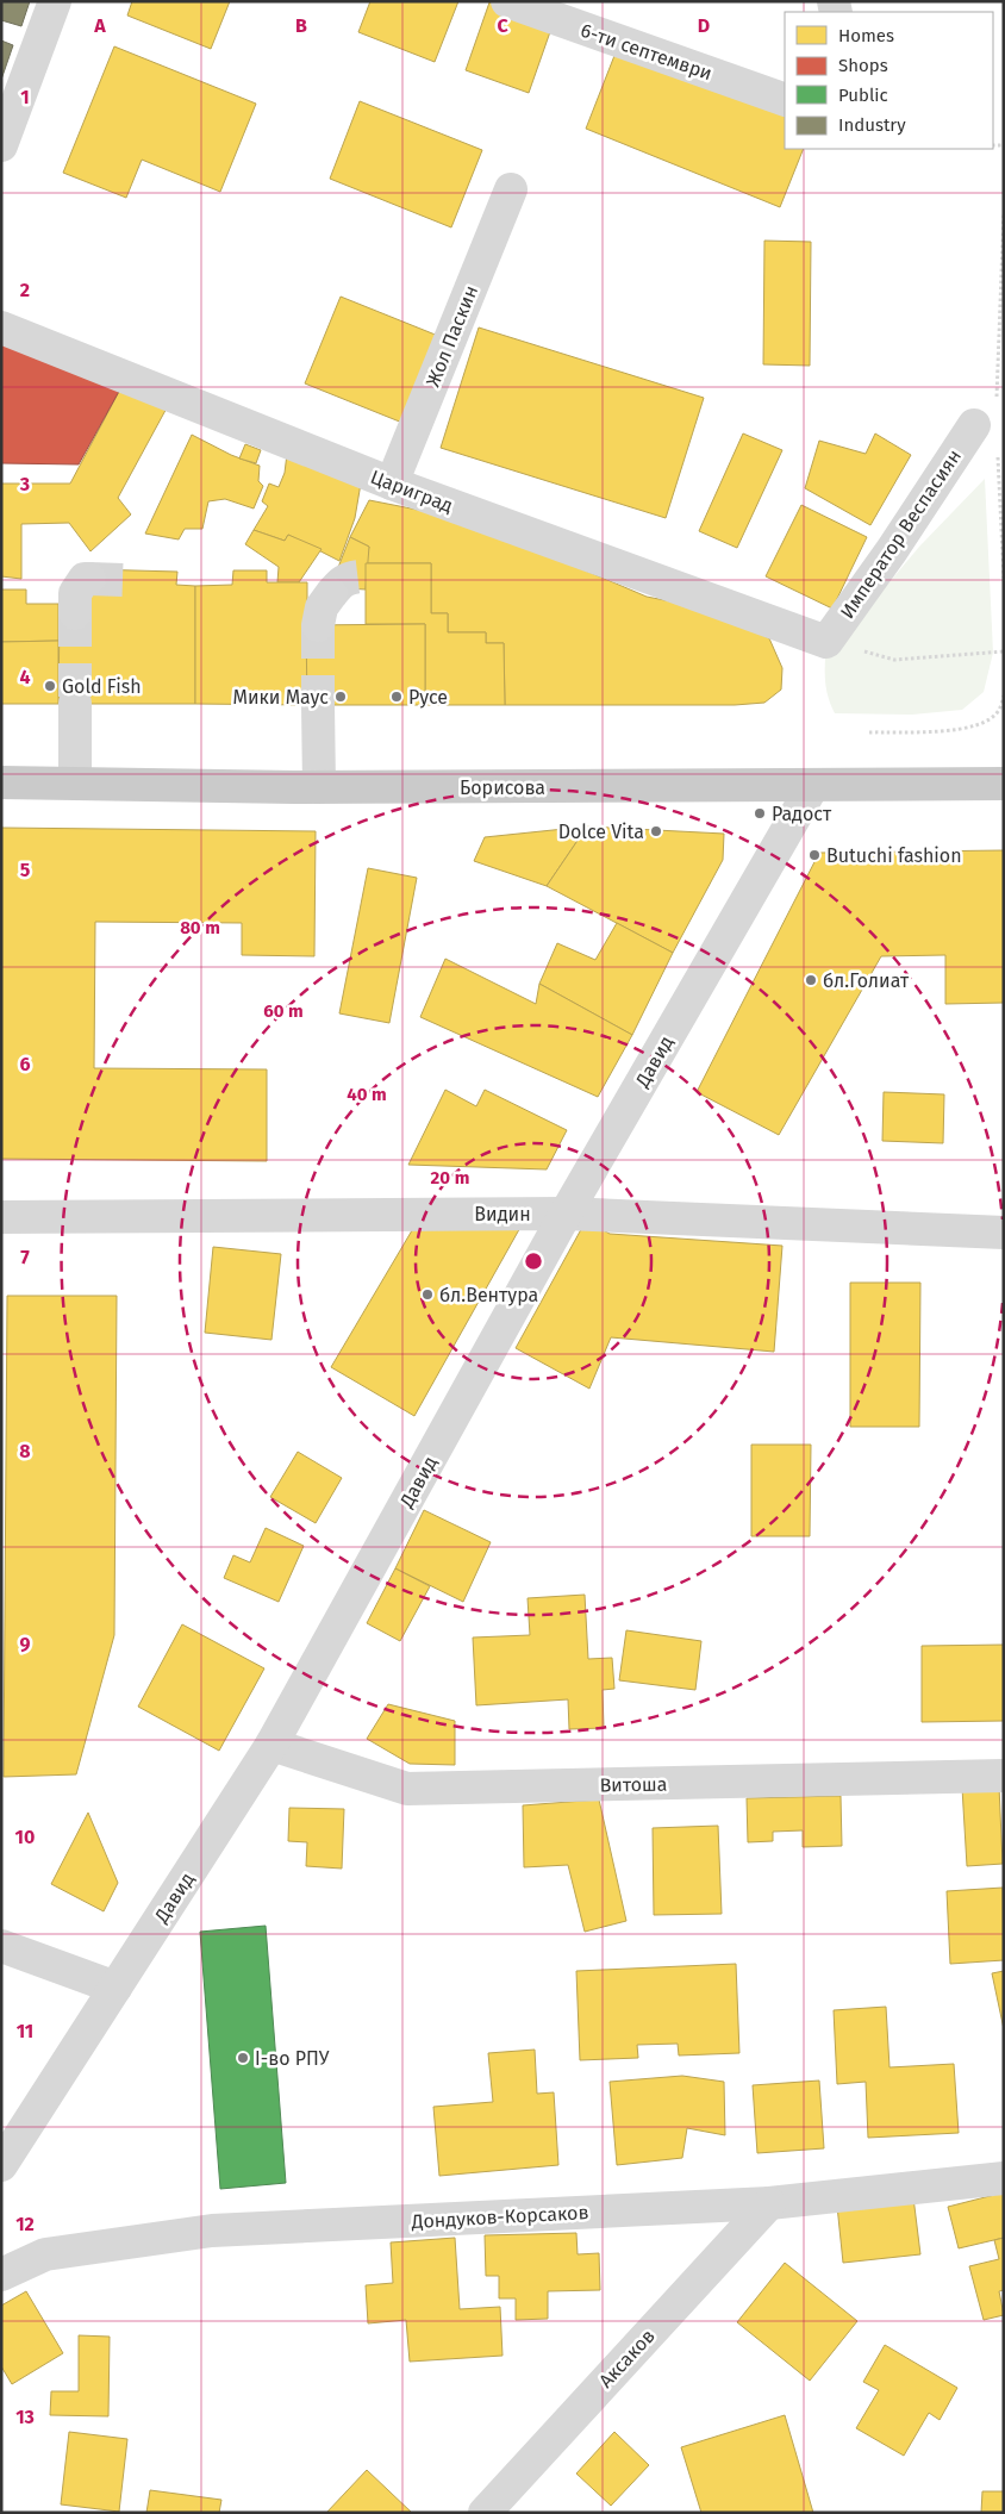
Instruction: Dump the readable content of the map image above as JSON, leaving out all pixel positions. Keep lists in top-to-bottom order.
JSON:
{
  "streets": {
    "main road": ["Борисова"],
    "street": [
      "6-ти септември",
      "Жол Паскин",
      "Цариград",
      "Император Веспасиян",
      "Давид",
      "Видин",
      "Витоша",
      "Дондуков-Корсаков",
      "Аксаков"
    ]
  },
  "crossings": [
    ["Жол Паскин", "Цариград"],
    ["Цариград", "Император Веспасиян"],
    ["Борисова", "Давид"],
    ["Давид", "Видин"],
    ["Давид", "Витоша"],
    ["Дондуков-Корсаков", "Аксаков"]
  ],
  "places": [
    "Gold Fish",
    "Мики Маус",
    "Русе",
    "Радост",
    "Dolce Vita",
    "Butuchi fashion",
    "бл.Голиат",
    "бл.Вентура",
    "I-во РПУ"
  ],
  "legend": [
    "Homes",
    "Shops",
    "Public",
    "Industry"
  ],
  "grid": {
    "columns": [
      "A",
      "B",
      "C",
      "D"
    ],
    "rows": [
      "1",
      "2",
      "3",
      "4",
      "5",
      "6",
      "7",
      "8",
      "9",
      "10",
      "11",
      "12",
      "13"
    ]
  },
  "rings": [
    "80 m",
    "60 m",
    "40 m",
    "20 m"
  ]
}
